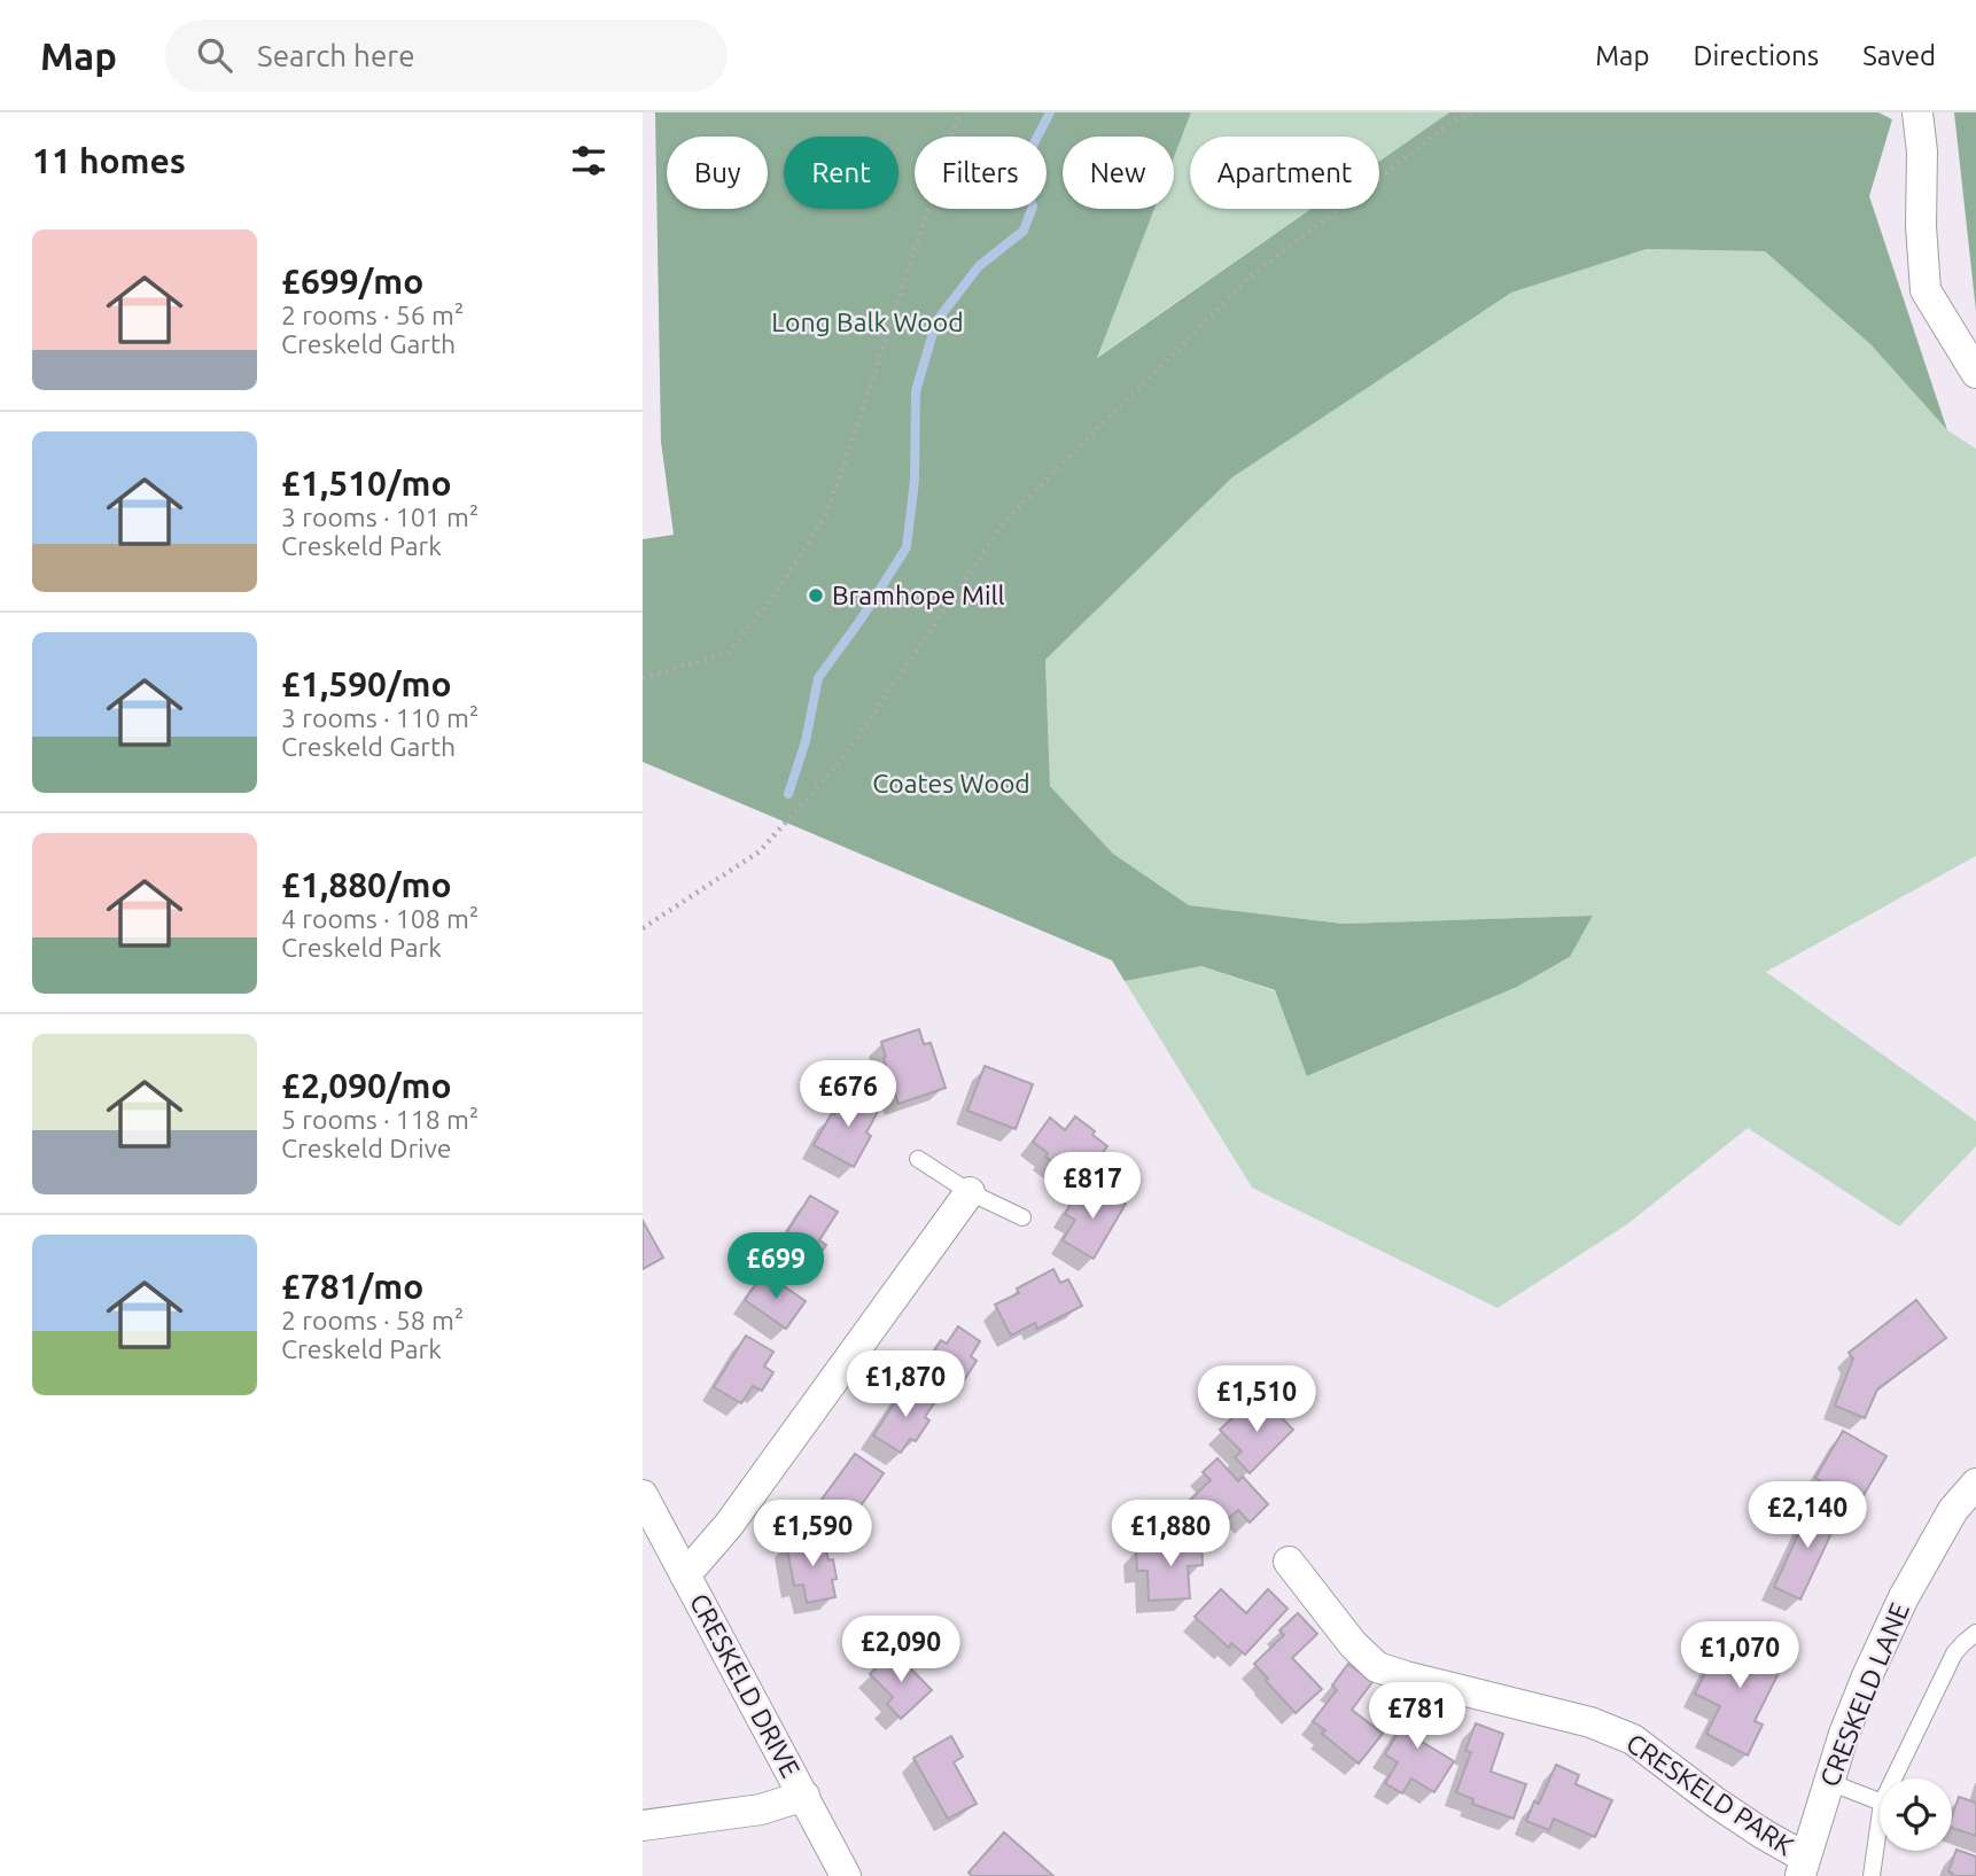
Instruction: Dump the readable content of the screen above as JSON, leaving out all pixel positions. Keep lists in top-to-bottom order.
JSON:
{
  "streets": {
    "street": ["CRESKELD DRIVE", "CRESKELD LANE", "CRESKELD PARK"]
  },
  "crossings": [
    ["CRESKELD LANE", "CRESKELD PARK"]
  ],
  "parks": ["Long Balk Wood", "Coates Wood"],
  "places": ["Bramhope Mill"],
  "page": {
    "header": "Map",
    "search": "Search here",
    "nav": ["Map", "Directions", "Saved"],
    "heading": "11 homes",
    "chip": [
      "Buy",
      "Rent",
      "Filters",
      "New",
      "Apartment"
    ],
    "list": [
      {
        "name": "£699/mo",
        "note": "2 rooms · 56 m² · Creskeld Garth"
      },
      {
        "name": "£1,510/mo",
        "note": "3 rooms · 101 m² · Creskeld Park"
      },
      {
        "name": "£1,590/mo",
        "note": "3 rooms · 110 m² · Creskeld Garth"
      },
      {
        "name": "£1,880/mo",
        "note": "4 rooms · 108 m² · Creskeld Park"
      },
      {
        "name": "£2,090/mo",
        "note": "5 rooms · 118 m² · Creskeld Drive"
      },
      {
        "name": "£781/mo",
        "note": "2 rooms · 58 m² · Creskeld Park"
      }
    ],
    "price": [
      "£676",
      "£817",
      "£699",
      "£1,870",
      "£1,510",
      "£2,140",
      "£1,590",
      "£1,880",
      "£2,090",
      "£1,070",
      "£781"
    ]
  }
}
